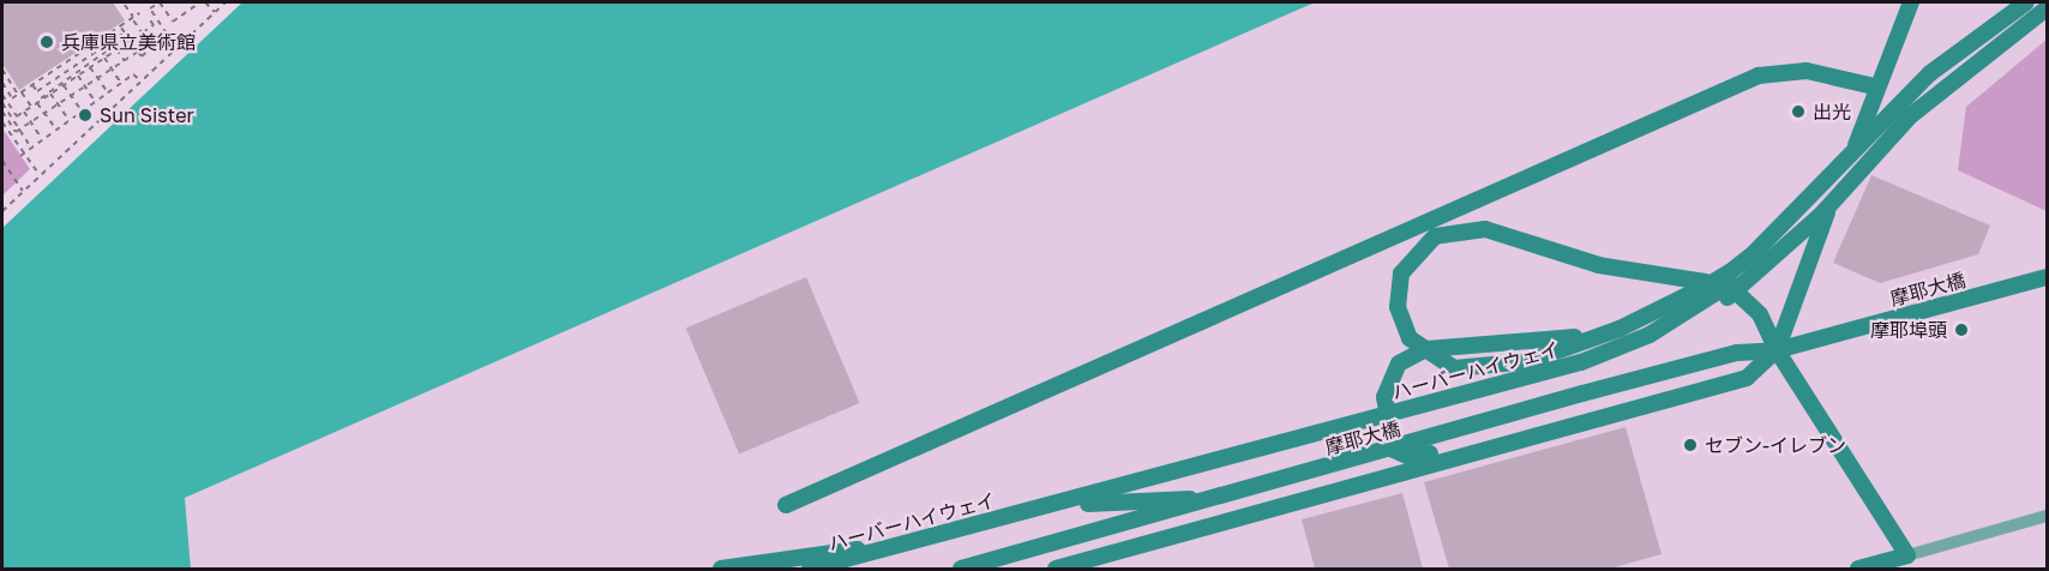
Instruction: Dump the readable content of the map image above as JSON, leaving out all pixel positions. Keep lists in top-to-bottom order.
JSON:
{
  "streets": {
    "street": ["摩耶大橋", "ハーバーハイウェイ"]
  },
  "places": [
    "兵庫県立美術館",
    "出光",
    "Sun Sister",
    "摩耶埠頭",
    "セブン-イレブン"
  ]
}
